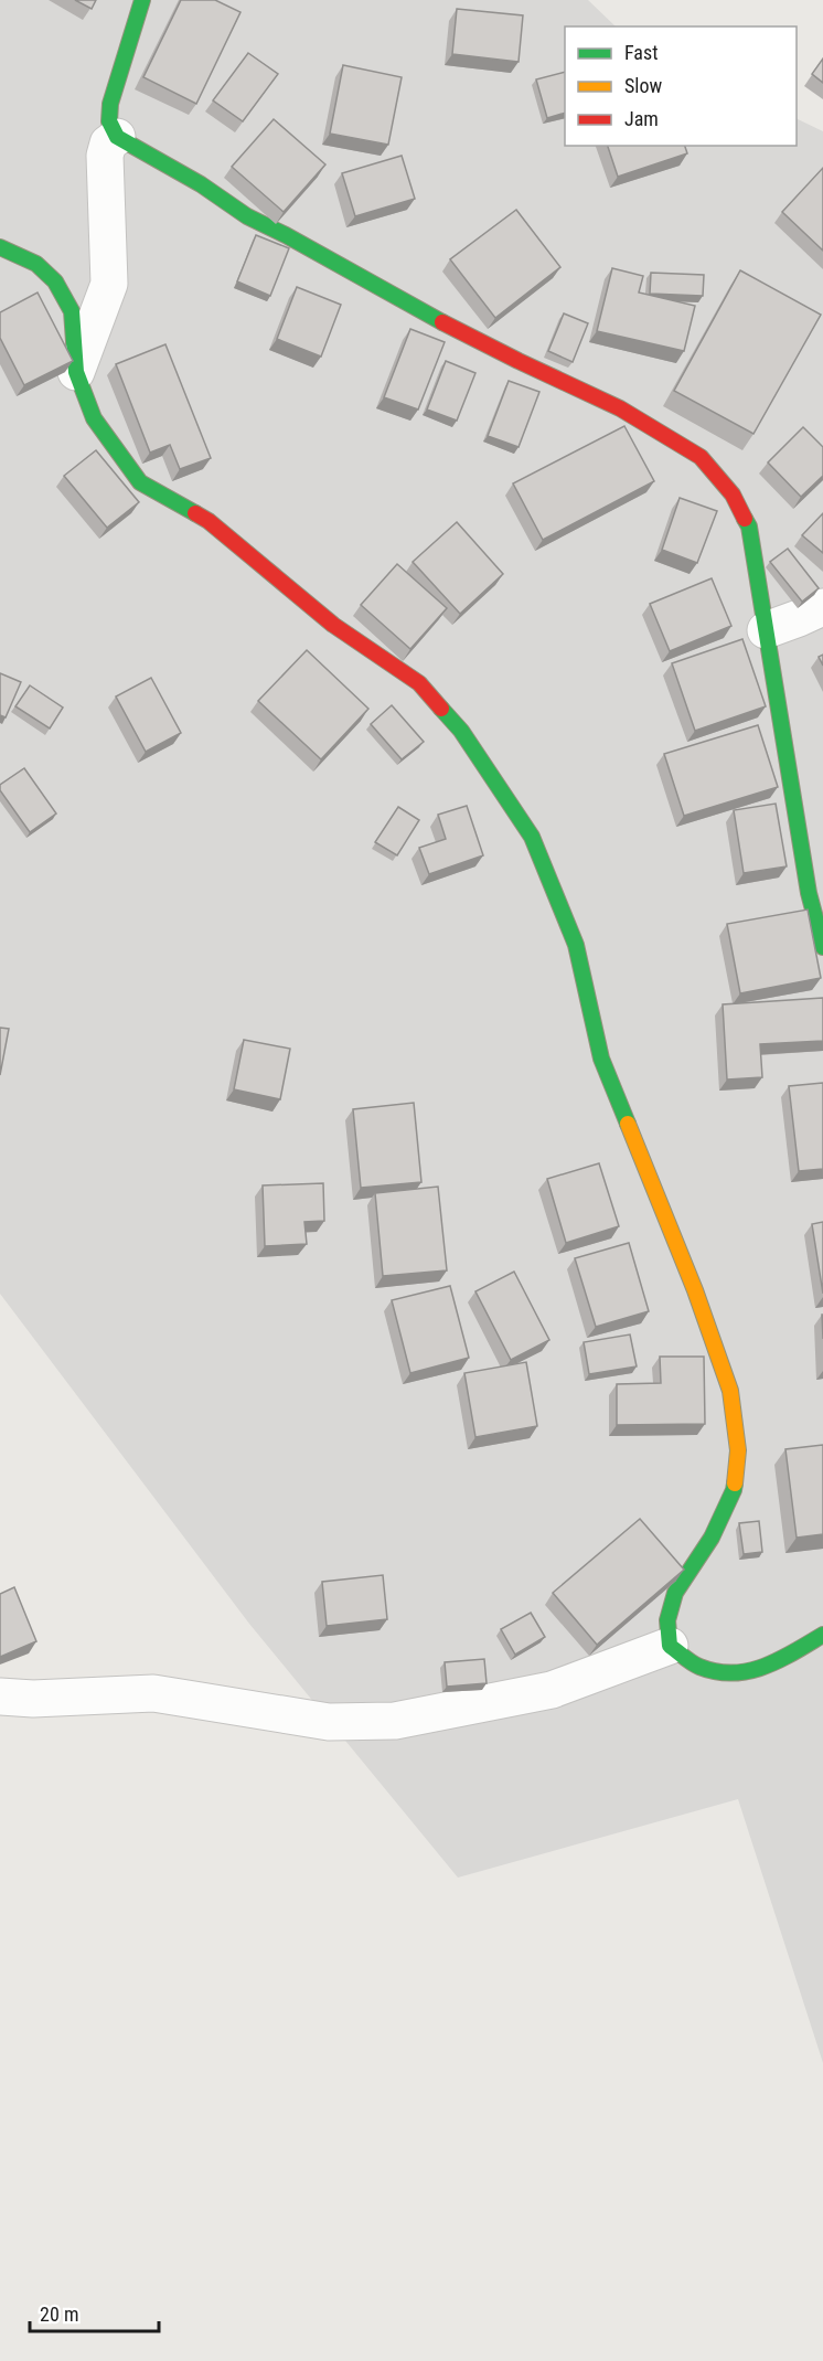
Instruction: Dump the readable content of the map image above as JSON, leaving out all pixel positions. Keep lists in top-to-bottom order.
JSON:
{
  "legend": ["Fast", "Slow", "Jam"],
  "scale_bar": "20 m"
}
